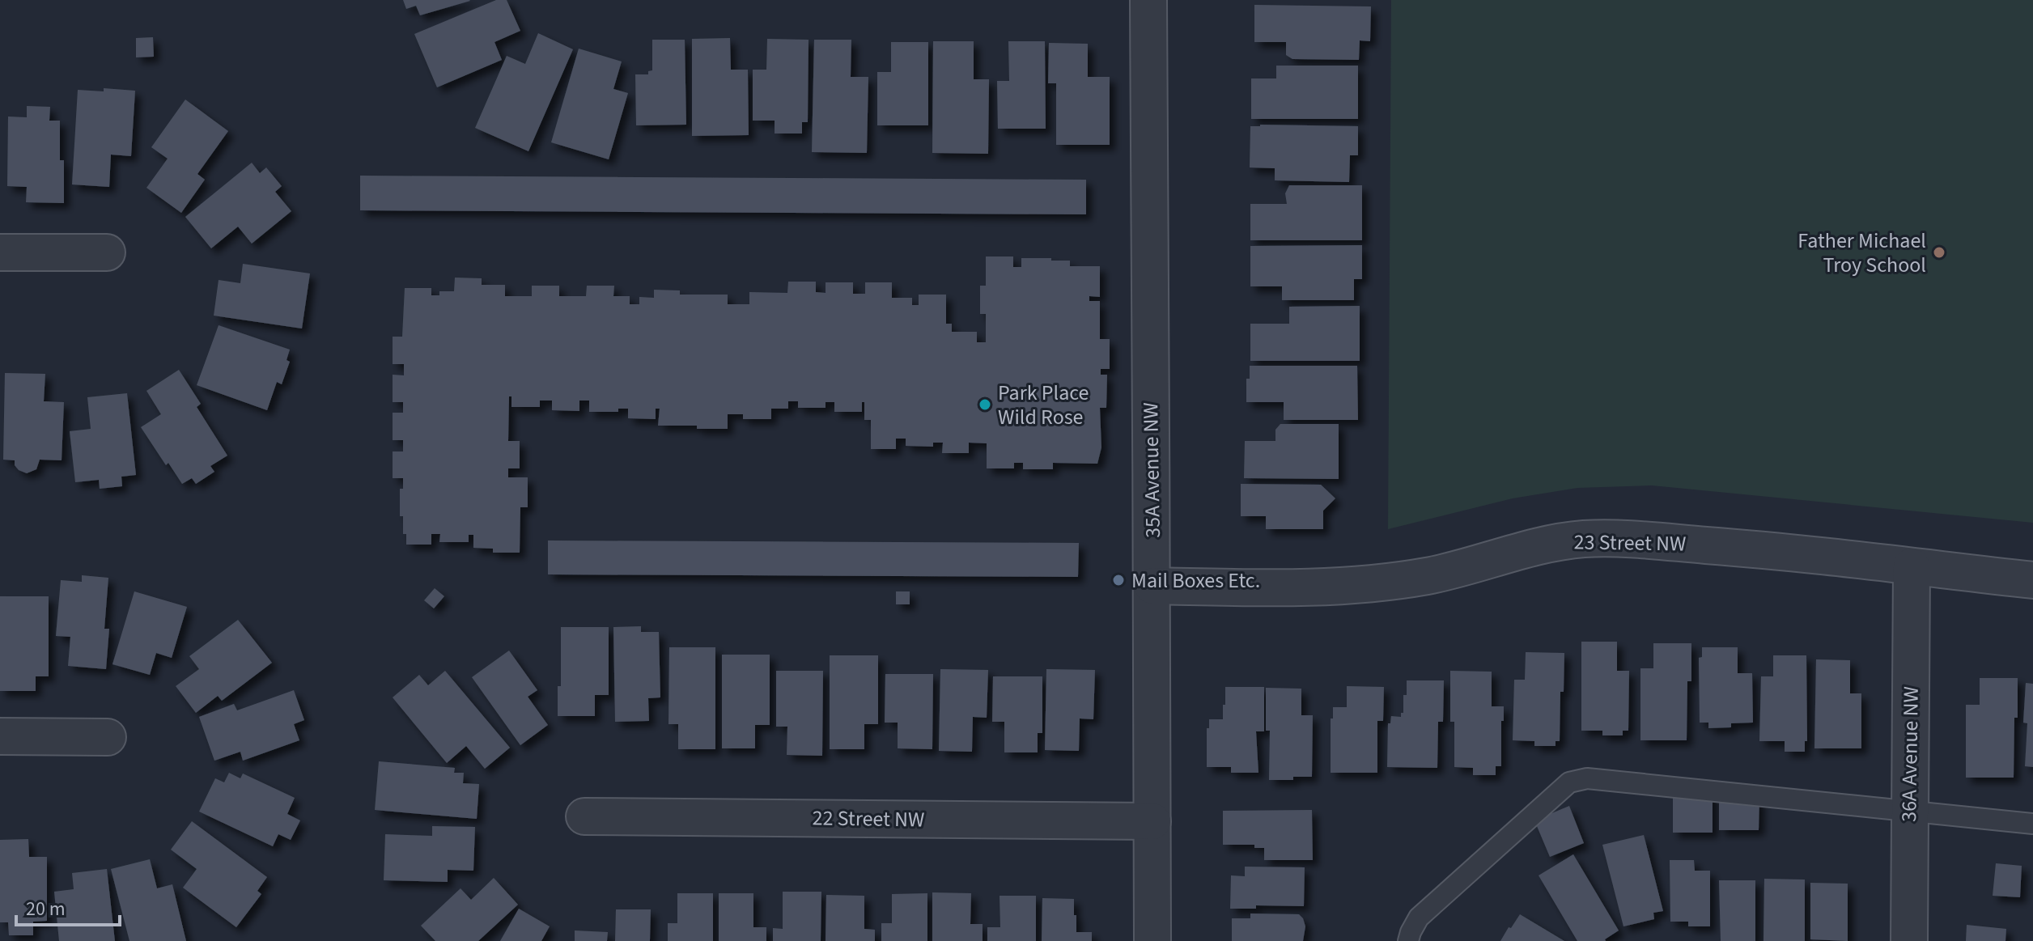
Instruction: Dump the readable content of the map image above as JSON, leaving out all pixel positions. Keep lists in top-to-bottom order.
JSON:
{
  "streets": {
    "street": [
      "35A Avenue NW",
      "23 Street NW",
      "36A Avenue NW",
      "22 Street NW"
    ]
  },
  "crossings": [
    ["35A Avenue NW", "23 Street NW"],
    ["35A Avenue NW", "22 Street NW"],
    ["23 Street NW", "36A Avenue NW"]
  ],
  "places": ["Father Michael Troy School", "Park Place Wild Rose", "Mail Boxes Etc."],
  "scale_bar": "20 m"
}
